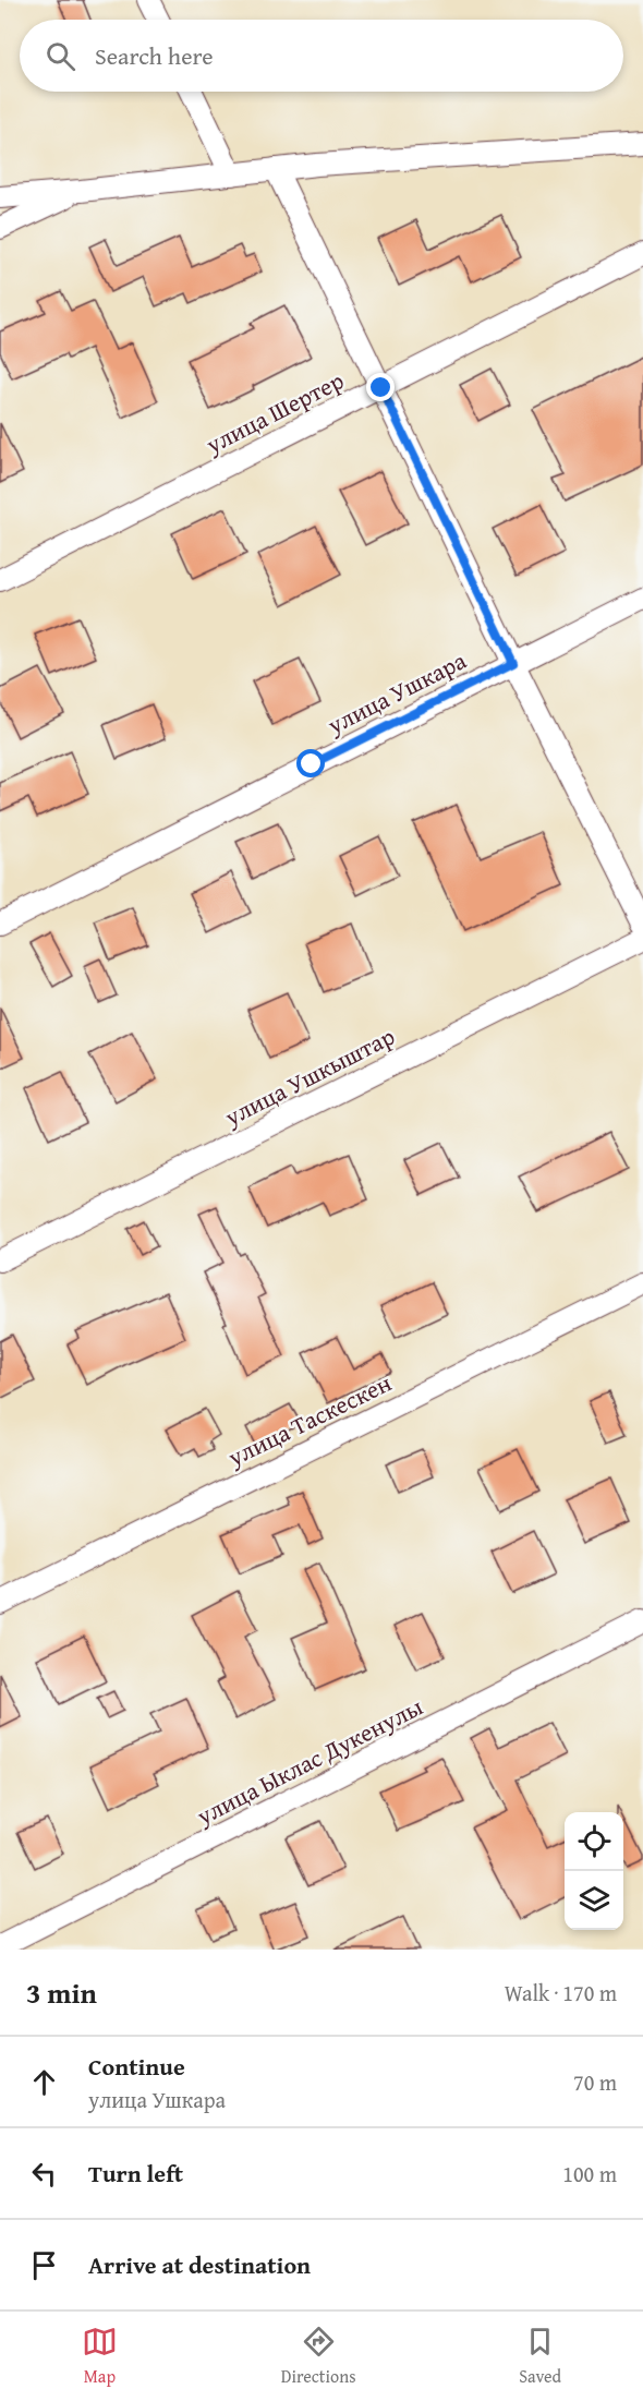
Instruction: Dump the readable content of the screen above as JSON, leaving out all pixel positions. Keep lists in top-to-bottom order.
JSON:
{
  "streets": {
    "street": [
      "улица Шертер",
      "улица Ушкара",
      "улица Ушкыштар",
      "улица Таскескен",
      "улица Ыклас Дукенулы"
    ]
  },
  "page": {
    "search": "Search here",
    "heading": ["3 min", "Walk · 170 m"],
    "list": [
      ["Continue", "улица Ушкара", "70 m"],
      ["Turn left", "100 m"],
      "Arrive at destination"
    ],
    "nav": ["Map", "Directions", "Saved"]
  }
}
